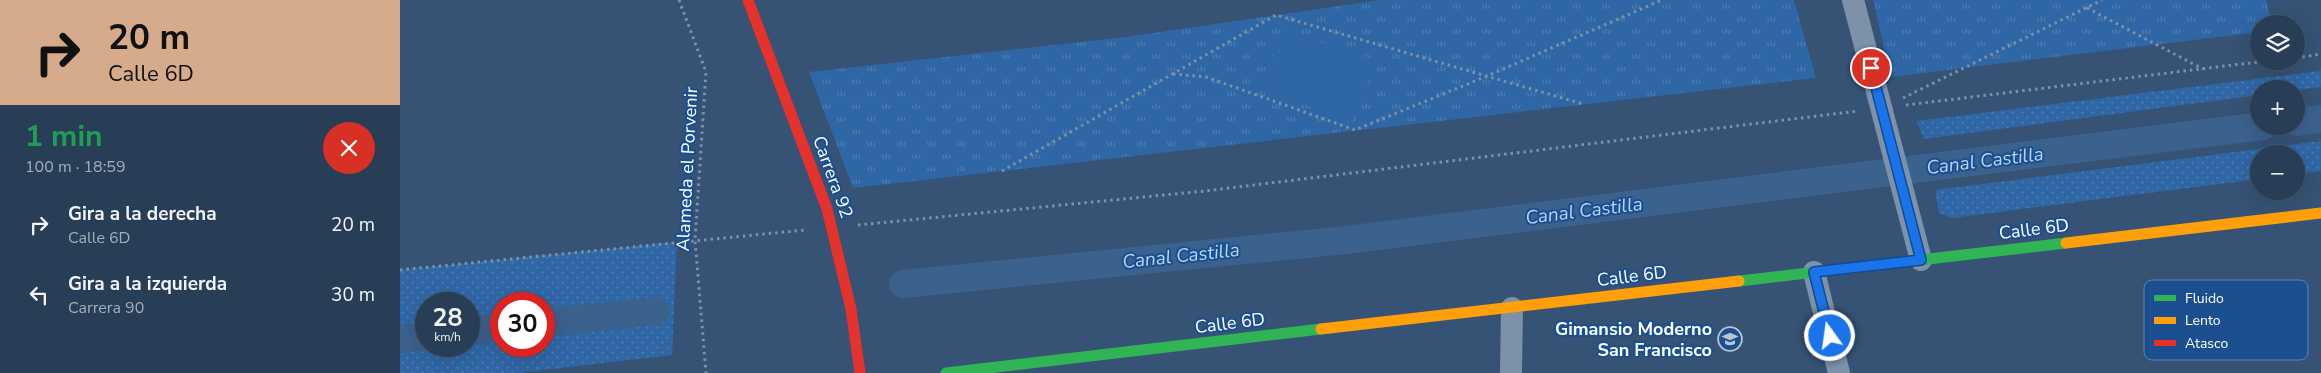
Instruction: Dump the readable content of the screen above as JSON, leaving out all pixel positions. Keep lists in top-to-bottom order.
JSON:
{
  "streets": {
    "street": ["Carrera 92", "Calle 6D"],
    "path": ["Alameda el Porvenir"]
  },
  "water": ["Canal Castilla"],
  "places": {
    "school or university": ["Gimansio Moderno San Francisco"]
  },
  "legend": ["Fluido", "Lento", "Atasco"],
  "page": {
    "turn": ["20 m", "Calle 6D"],
    "map_buttons": ["+", "−"],
    "heading": ["1 min", "100 m · 18:59"],
    "list": [
      {
        "name": "Gira a la derecha",
        "note": "Calle 6D",
        "value": "20 m"
      },
      {
        "name": "Gira a la izquierda",
        "note": "Carrera 90",
        "value": "30 m"
      }
    ],
    "speed": "28 km/h",
    "limit": "30"
  }
}
